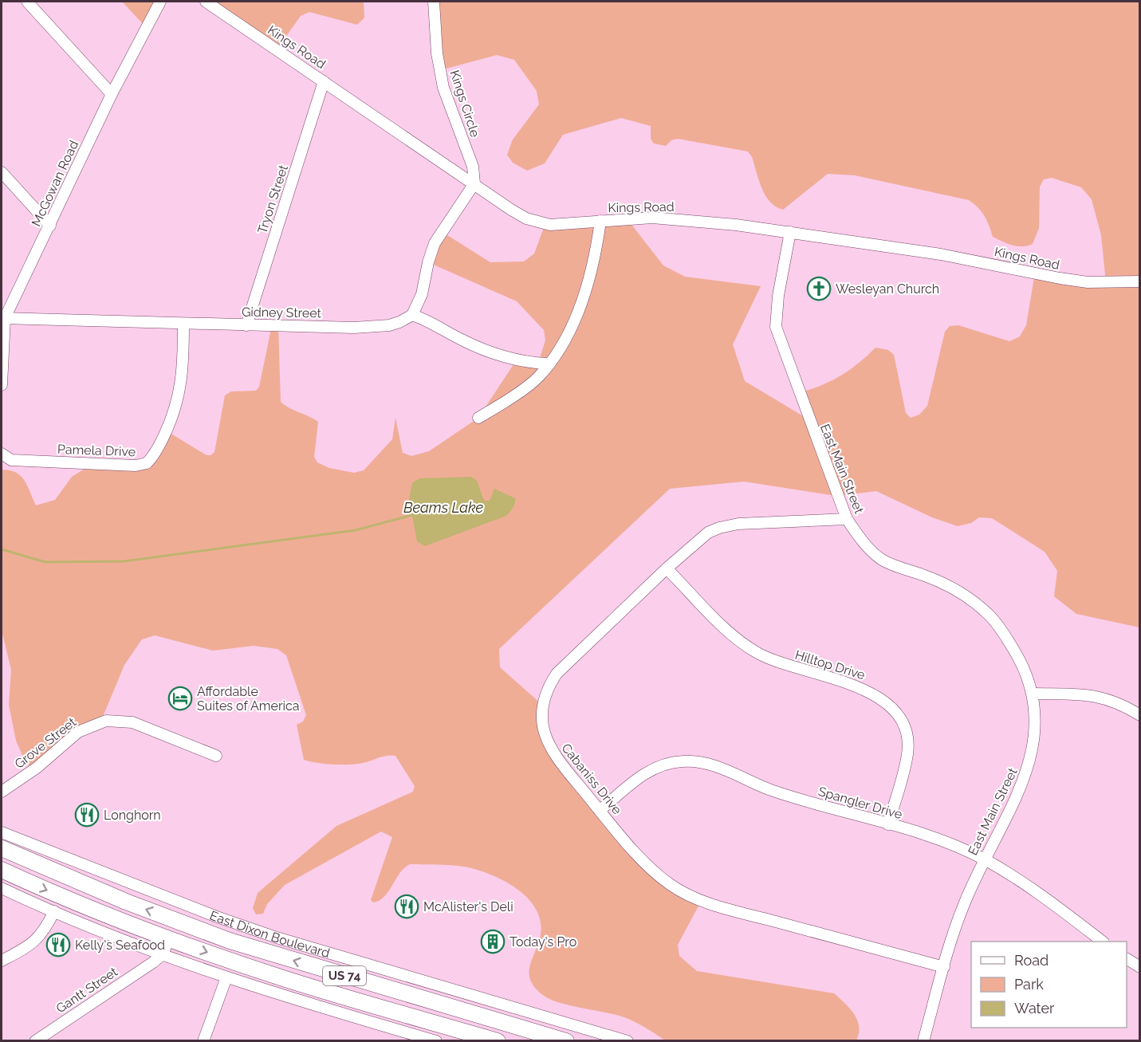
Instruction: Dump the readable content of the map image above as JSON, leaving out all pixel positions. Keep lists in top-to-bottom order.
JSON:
{
  "streets": {
    "highway": ["East Dixon Boulevard", "US 74"],
    "street": [
      "Kings Road",
      "Kings Circle",
      "McGowan Road",
      "Tryon Street",
      "Gidney Street",
      "Pamela Drive",
      "East Main Street",
      "Hilltop Drive",
      "Grove Street",
      "Cabaniss Drive",
      "Spangler Drive",
      "Gantt Street"
    ]
  },
  "crossings": [
    ["Kings Road", "Kings Circle"],
    ["Kings Road", "Tryon Street"],
    ["Kings Road", "East Main Street"],
    ["McGowan Road", "Gidney Street"],
    ["Tryon Street", "Gidney Street"],
    ["Gidney Street", "Pamela Drive"],
    ["East Main Street", "Cabaniss Drive"],
    ["East Main Street", "Spangler Drive"],
    ["Hilltop Drive", "Cabaniss Drive"],
    ["Hilltop Drive", "Spangler Drive"],
    ["Cabaniss Drive", "Spangler Drive"]
  ],
  "water": ["Beams Lake"],
  "places": {
    "church": ["Wesleyan Church"],
    "hotel": ["Affordable Suites of America"],
    "restaurant": ["Longhorn", "McAlister's Deli", "Kelly's Seafood"],
    "building": ["Today's Pro"]
  },
  "legend": ["Road", "Park", "Water"]
}
